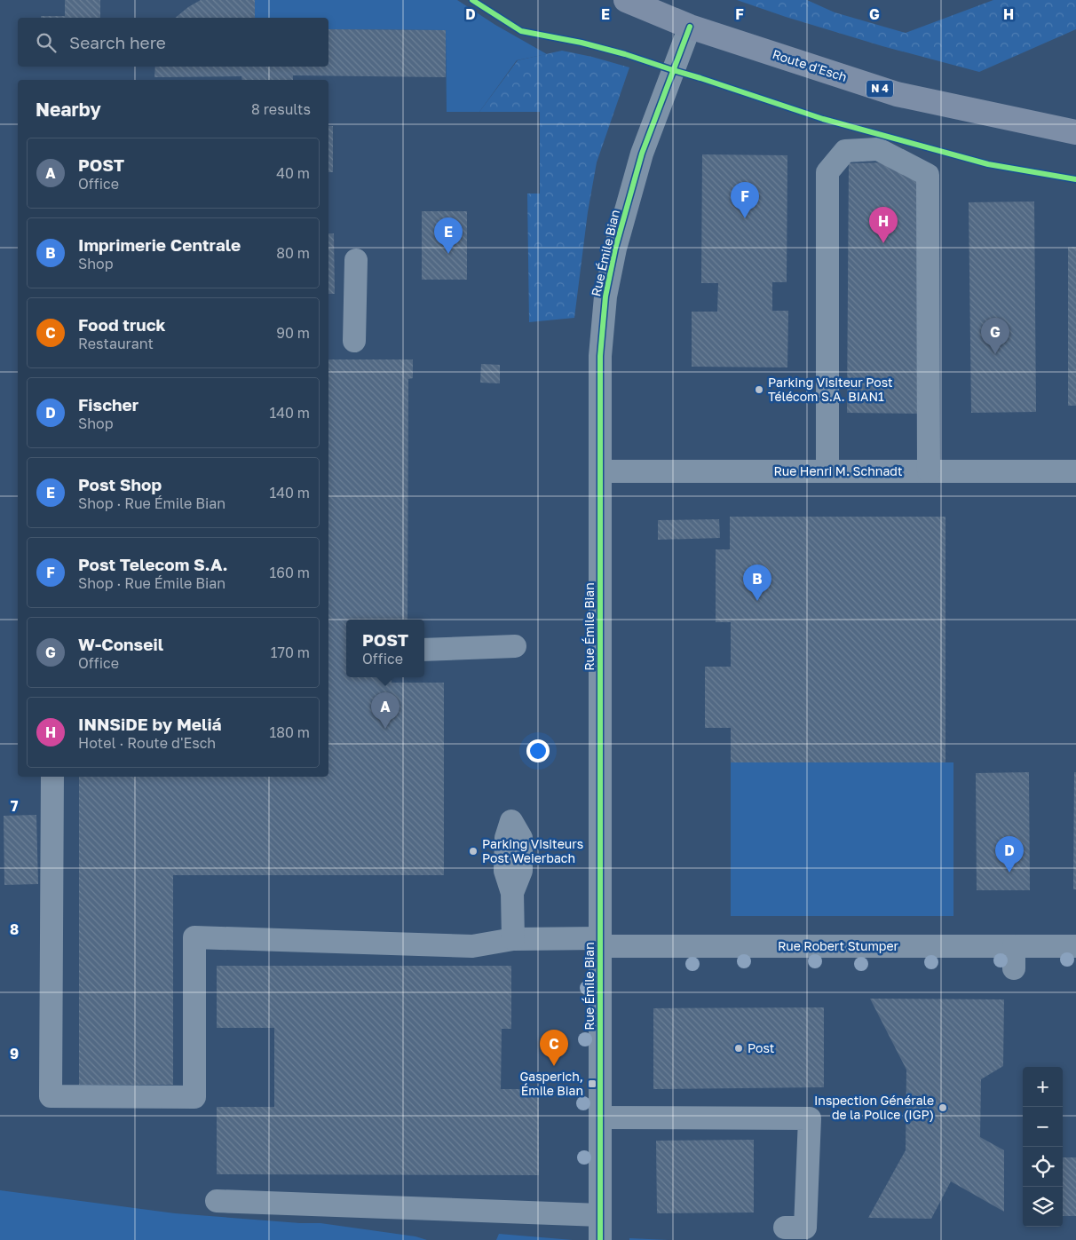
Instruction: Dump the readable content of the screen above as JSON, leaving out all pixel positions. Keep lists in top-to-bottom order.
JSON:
{
  "streets": {
    "main road": ["Route d'Esch", "N 4"],
    "street": ["Rue Émile Bian", "Rue Henri M. Schnadt", "Rue Robert Stumper"]
  },
  "crossings": [
    ["Route d'Esch", "Rue Émile Bian"],
    ["Rue Émile Bian", "Rue Henri M. Schnadt"],
    ["Rue Émile Bian", "Rue Robert Stumper"]
  ],
  "places": {
    "other": [
      "Parking Visiteur Post Télécom S.A. BIAN1",
      "Parking Visiteurs Post Weierbach",
      "Post",
      "Inspection Générale de la Police (IGP)"
    ],
    "transit": ["Gasperich, Émile Bian"]
  },
  "page": {
    "search": "Search here",
    "heading": ["Nearby", "8 results"],
    "list": [
      {
        "mark": "A",
        "name": "POST",
        "note": "Office",
        "value": "40 m"
      },
      {
        "mark": "B",
        "name": "Imprimerie Centrale",
        "note": "Shop",
        "value": "80 m"
      },
      {
        "mark": "C",
        "name": "Food truck",
        "note": "Restaurant",
        "value": "90 m"
      },
      {
        "mark": "D",
        "name": "Fischer",
        "note": "Shop",
        "value": "140 m"
      },
      {
        "mark": "E",
        "name": "Post Shop",
        "note": "Shop · Rue Émile Bian",
        "value": "140 m"
      },
      {
        "mark": "F",
        "name": "Post Telecom S.A.",
        "note": "Shop · Rue Émile Bian",
        "value": "160 m"
      },
      {
        "mark": "G",
        "name": "W-Conseil",
        "note": "Office",
        "value": "170 m"
      },
      {
        "mark": "H",
        "name": "INNSiDE by Meliá",
        "note": "Hotel · Route d'Esch",
        "value": "180 m"
      }
    ],
    "pins": [
      "F",
      "H",
      "E",
      "G",
      "B",
      "A",
      "D",
      "C"
    ],
    "popup": ["POST", "Office"],
    "map_buttons": ["+", "−"]
  },
  "grid": {
    "columns": [
      "D",
      "E",
      "F",
      "G",
      "H"
    ],
    "rows": ["7", "8", "9"]
  }
}
